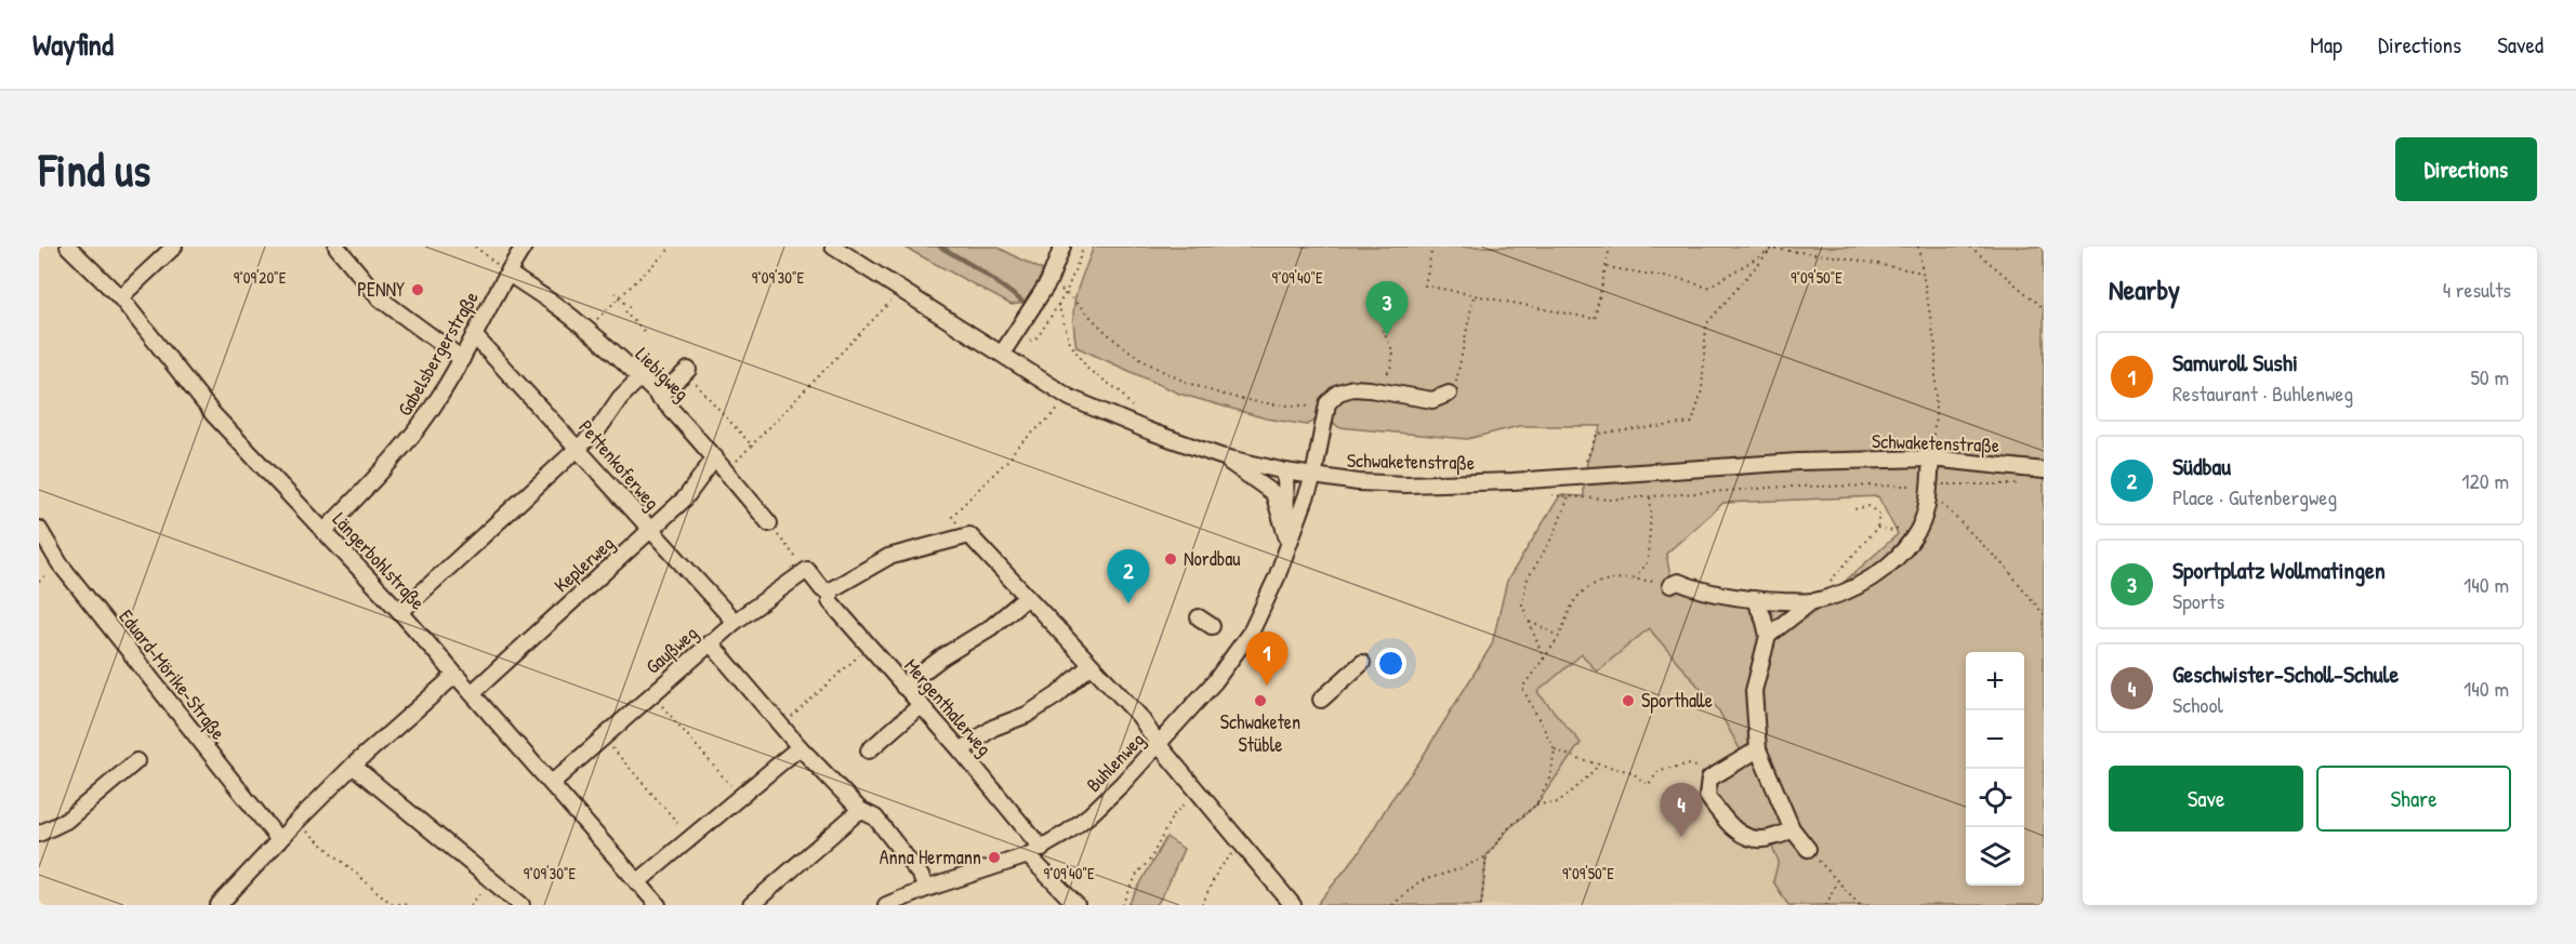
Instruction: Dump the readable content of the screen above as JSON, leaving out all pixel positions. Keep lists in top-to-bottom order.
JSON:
{
  "streets": {
    "street": [
      "Gabelsbergerstraße",
      "Liebigweg",
      "Schwaketenstraße",
      "Pettenkoferweg",
      "Längerbohlstraße",
      "Keplerweg",
      "Gaußweg",
      "Eduard-Mörike-Straße",
      "Mergenthalerweg",
      "Buhlenweg"
    ]
  },
  "crossings": [
    ["Gabelsbergerstraße", "Liebigweg"],
    ["Gabelsbergerstraße", "Pettenkoferweg"],
    ["Gabelsbergerstraße", "Längerbohlstraße"],
    ["Liebigweg", "Keplerweg"],
    ["Schwaketenstraße", "Buhlenweg"],
    ["Pettenkoferweg", "Keplerweg"],
    ["Pettenkoferweg", "Gaußweg"],
    ["Längerbohlstraße", "Keplerweg"],
    ["Längerbohlstraße", "Gaußweg"],
    ["Mergenthalerweg", "Buhlenweg"]
  ],
  "places": [
    "PENNY",
    "Nordbau",
    "Schwaketen Stüble",
    "Sporthalle",
    "Anna Hermann"
  ],
  "page": {
    "header": "Wayfind",
    "nav": ["Map", "Directions", "Saved"],
    "buttons": [
      "Directions",
      ["Save", "Share"]
    ],
    "title": "Find us",
    "heading": ["Nearby", "4 results"],
    "pins": [
      "3",
      "2",
      "1",
      "4"
    ],
    "list": [
      {
        "mark": "1",
        "name": "Samuroll Sushi",
        "note": "Restaurant · Buhlenweg",
        "value": "50 m"
      },
      {
        "mark": "2",
        "name": "Südbau",
        "note": "Place · Gutenbergweg",
        "value": "120 m"
      },
      {
        "mark": "3",
        "name": "Sportplatz Wollmatingen",
        "note": "Sports",
        "value": "140 m"
      },
      {
        "mark": "4",
        "name": "Geschwister-Scholl-Schule",
        "note": "School",
        "value": "140 m"
      }
    ],
    "map_buttons": ["+", "−"]
  },
  "coordinates": [
    "9°09'20\"E",
    "9°09'40\"E",
    "9°09'30\"E",
    "9°09'50\"E"
  ]
}
